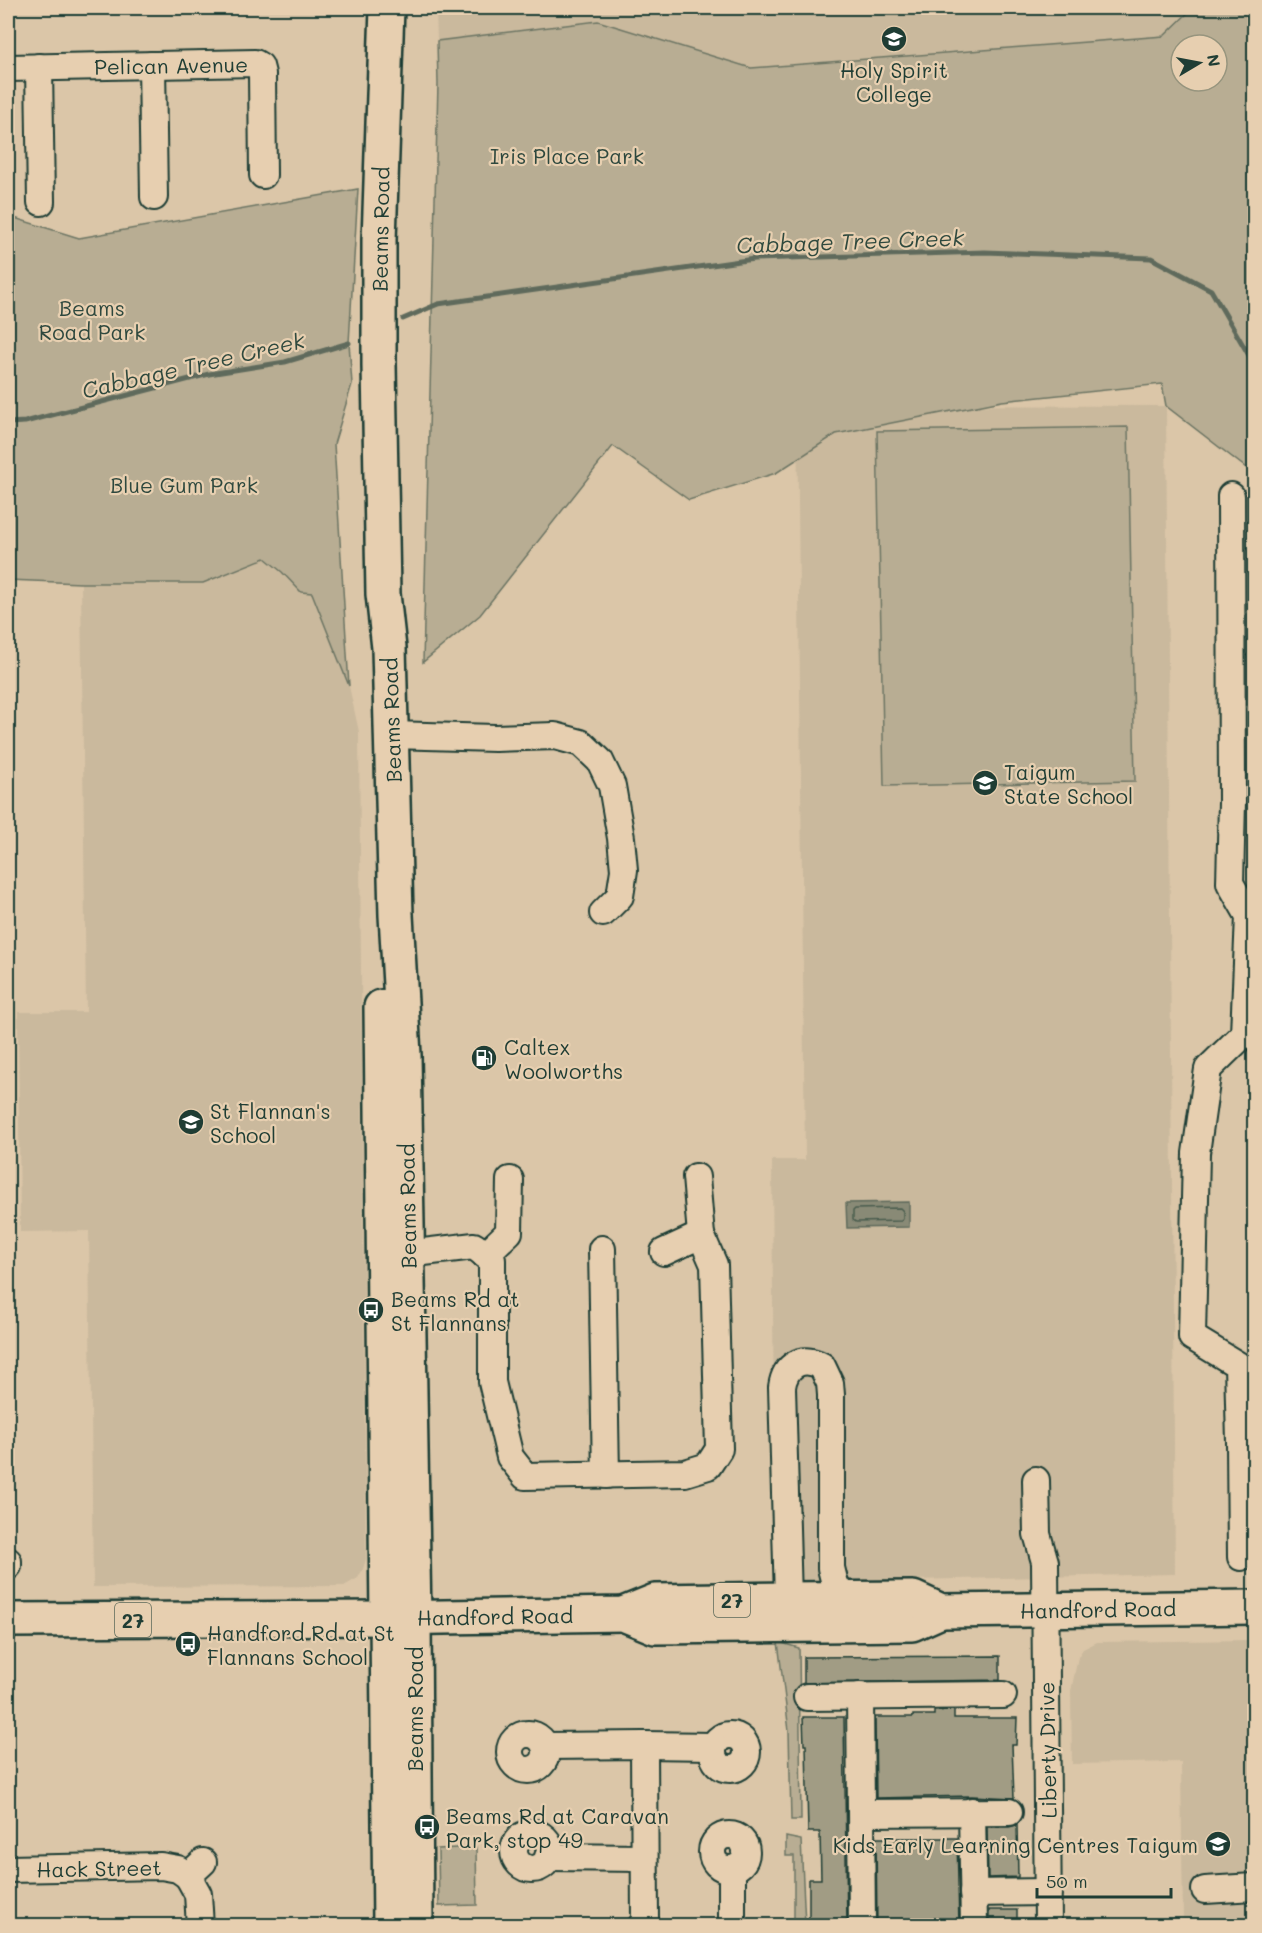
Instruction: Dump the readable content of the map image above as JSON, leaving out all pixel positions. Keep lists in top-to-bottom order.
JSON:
{
  "streets": {
    "main road": ["Beams Road", "27", "Handford Road"],
    "street": ["Pelican Avenue", "Liberty Drive", "Hack Street"]
  },
  "crossings": [
    ["Beams Road", "Handford Road"],
    ["Handford Road", "Liberty Drive"]
  ],
  "water": ["Cabbage Tree Creek"],
  "parks": ["Iris Place Park", "Beams Road Park", "Blue Gum Park"],
  "places": {
    "school or university": [
      "Holy Spirit College",
      "Taigum State School",
      "St Flannan's School",
      "Kids Early Learning Centres Taigum"
    ],
    "fuel station": ["Caltex Woolworths"],
    "bus stop": ["Beams Rd at St Flannans", "Handford Rd at St Flannans School", "Beams Rd at Caravan Park, stop 49"]
  },
  "scale_bar": "50 m",
  "north": "right"
}
